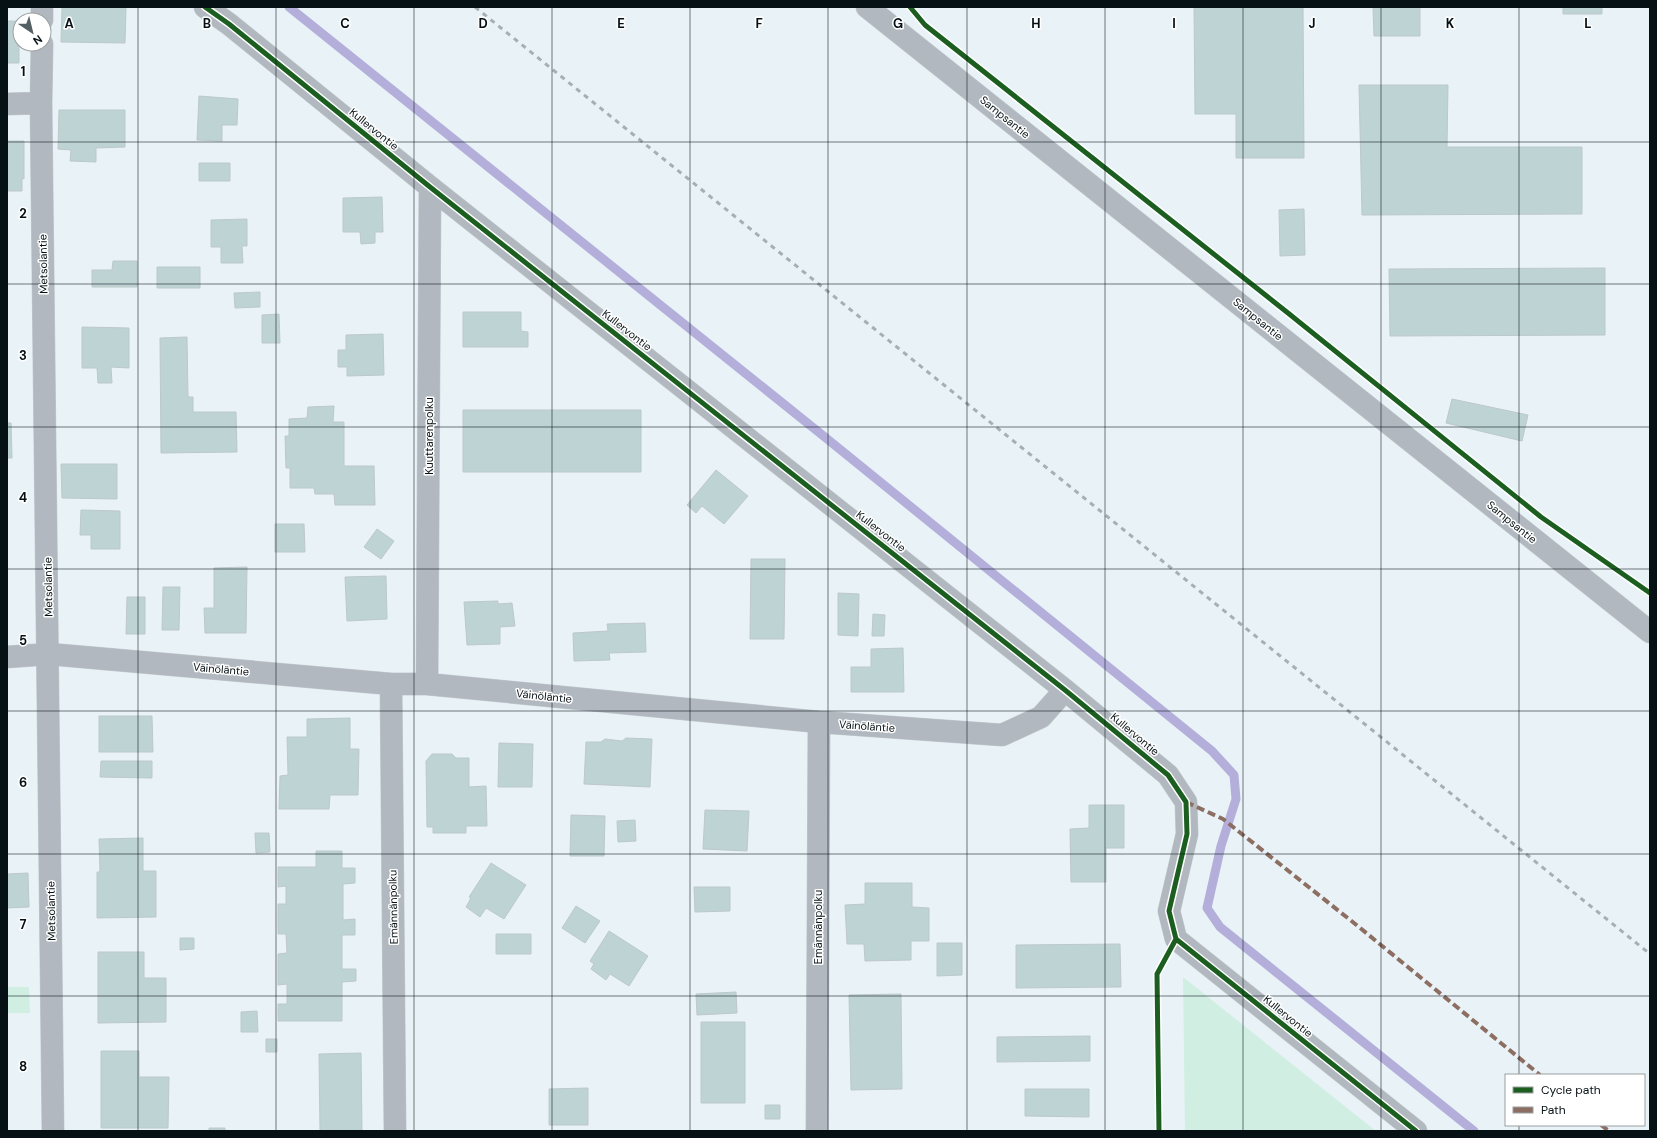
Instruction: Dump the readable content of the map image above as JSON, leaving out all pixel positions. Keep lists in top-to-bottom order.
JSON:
{
  "streets": {
    "street": [
      "Sampsantie",
      "Kullervontie",
      "Metsolantie",
      "Kuuttarenpolku",
      "Väinöläntie",
      "Emännänpolku"
    ]
  },
  "crossings": [
    ["Kullervontie", "Kuuttarenpolku"],
    ["Kullervontie", "Väinöläntie"],
    ["Metsolantie", "Väinöläntie"],
    ["Kuuttarenpolku", "Väinöläntie"],
    ["Väinöläntie", "Emännänpolku"]
  ],
  "legend": ["Cycle path", "Path"],
  "north": "bottom right",
  "grid": {
    "columns": [
      "A",
      "B",
      "C",
      "D",
      "E",
      "F",
      "G",
      "H",
      "I",
      "J",
      "K",
      "L"
    ],
    "rows": [
      "1",
      "2",
      "3",
      "4",
      "5",
      "6",
      "7",
      "8"
    ]
  }
}
